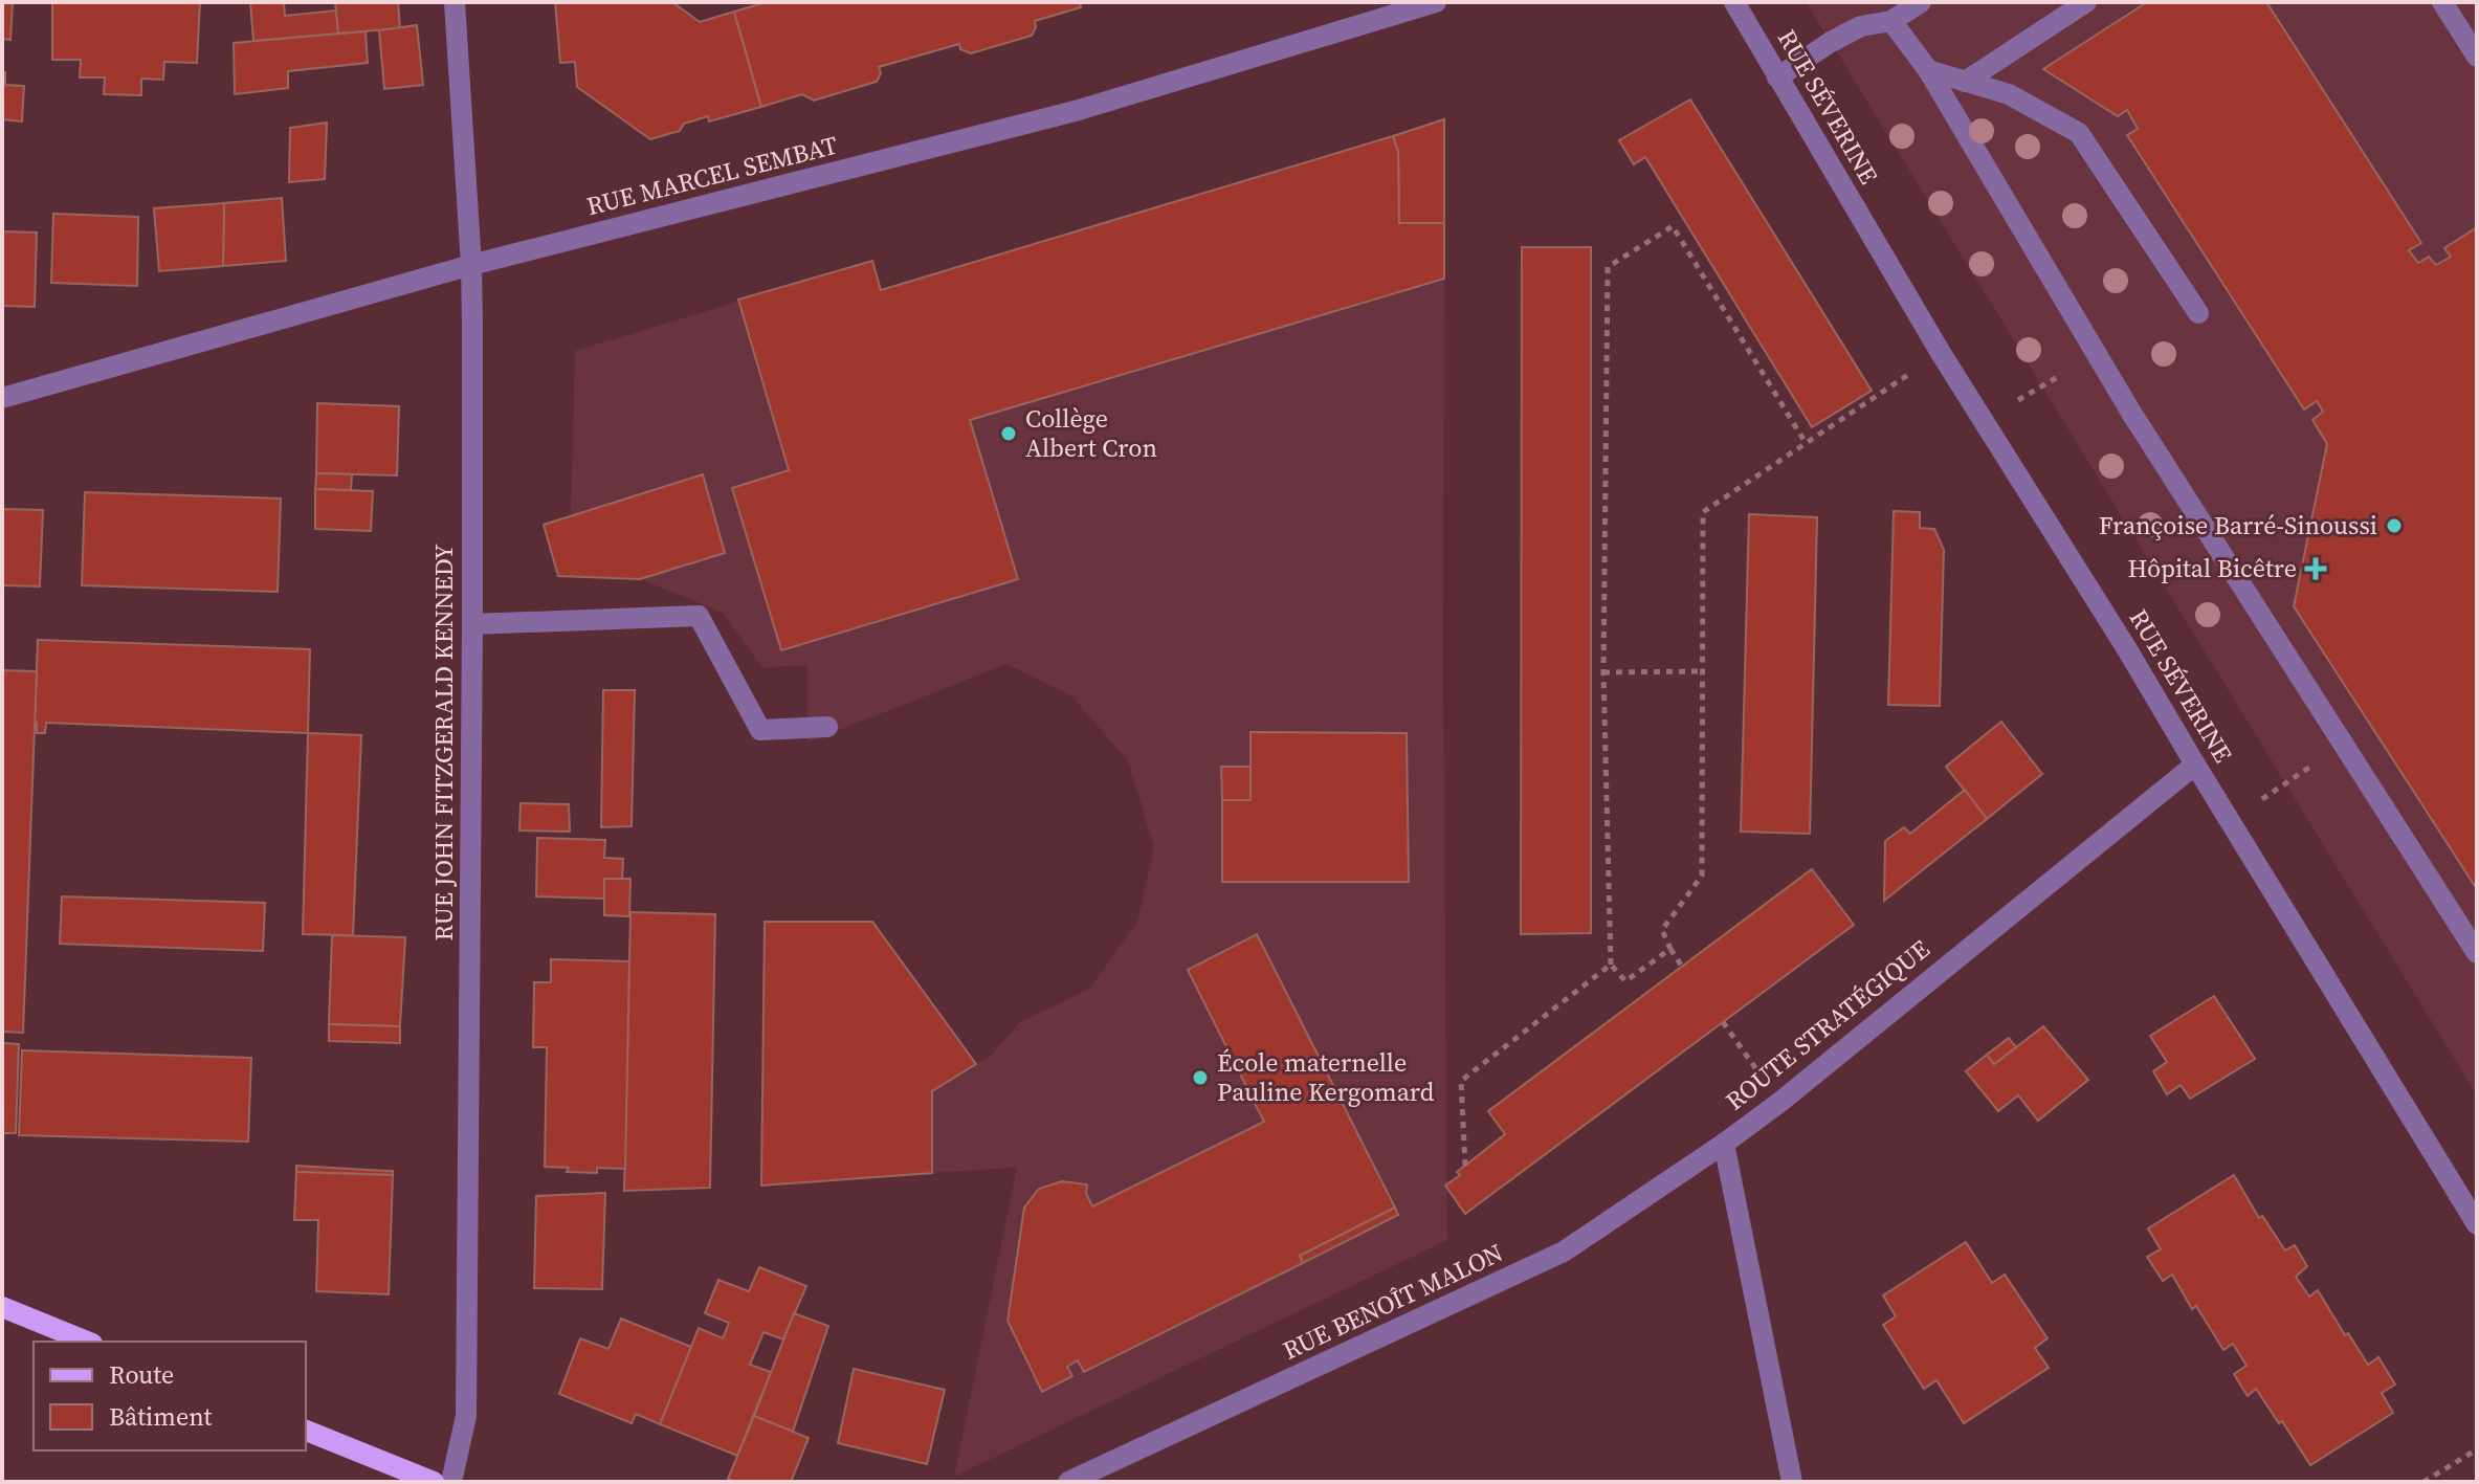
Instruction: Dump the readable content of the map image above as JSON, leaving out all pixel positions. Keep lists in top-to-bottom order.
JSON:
{
  "streets": {
    "street": [
      "RUE SÉVERINE",
      "RUE MARCEL SEMBAT",
      "RUE JOHN FITZGERALD KENNEDY",
      "ROUTE STRATÉGIQUE",
      "RUE BENOÎT MALON"
    ]
  },
  "crossings": [
    ["RUE SÉVERINE", "ROUTE STRATÉGIQUE"],
    ["RUE MARCEL SEMBAT", "RUE JOHN FITZGERALD KENNEDY"],
    ["ROUTE STRATÉGIQUE", "RUE BENOÎT MALON"]
  ],
  "places": {
    "other": ["Collège Albert Cron", "Françoise Barré-Sinoussi", "École maternelle Pauline Kergomard"],
    "health": ["Hôpital Bicêtre"]
  },
  "legend": ["Route", "Bâtiment"]
}
